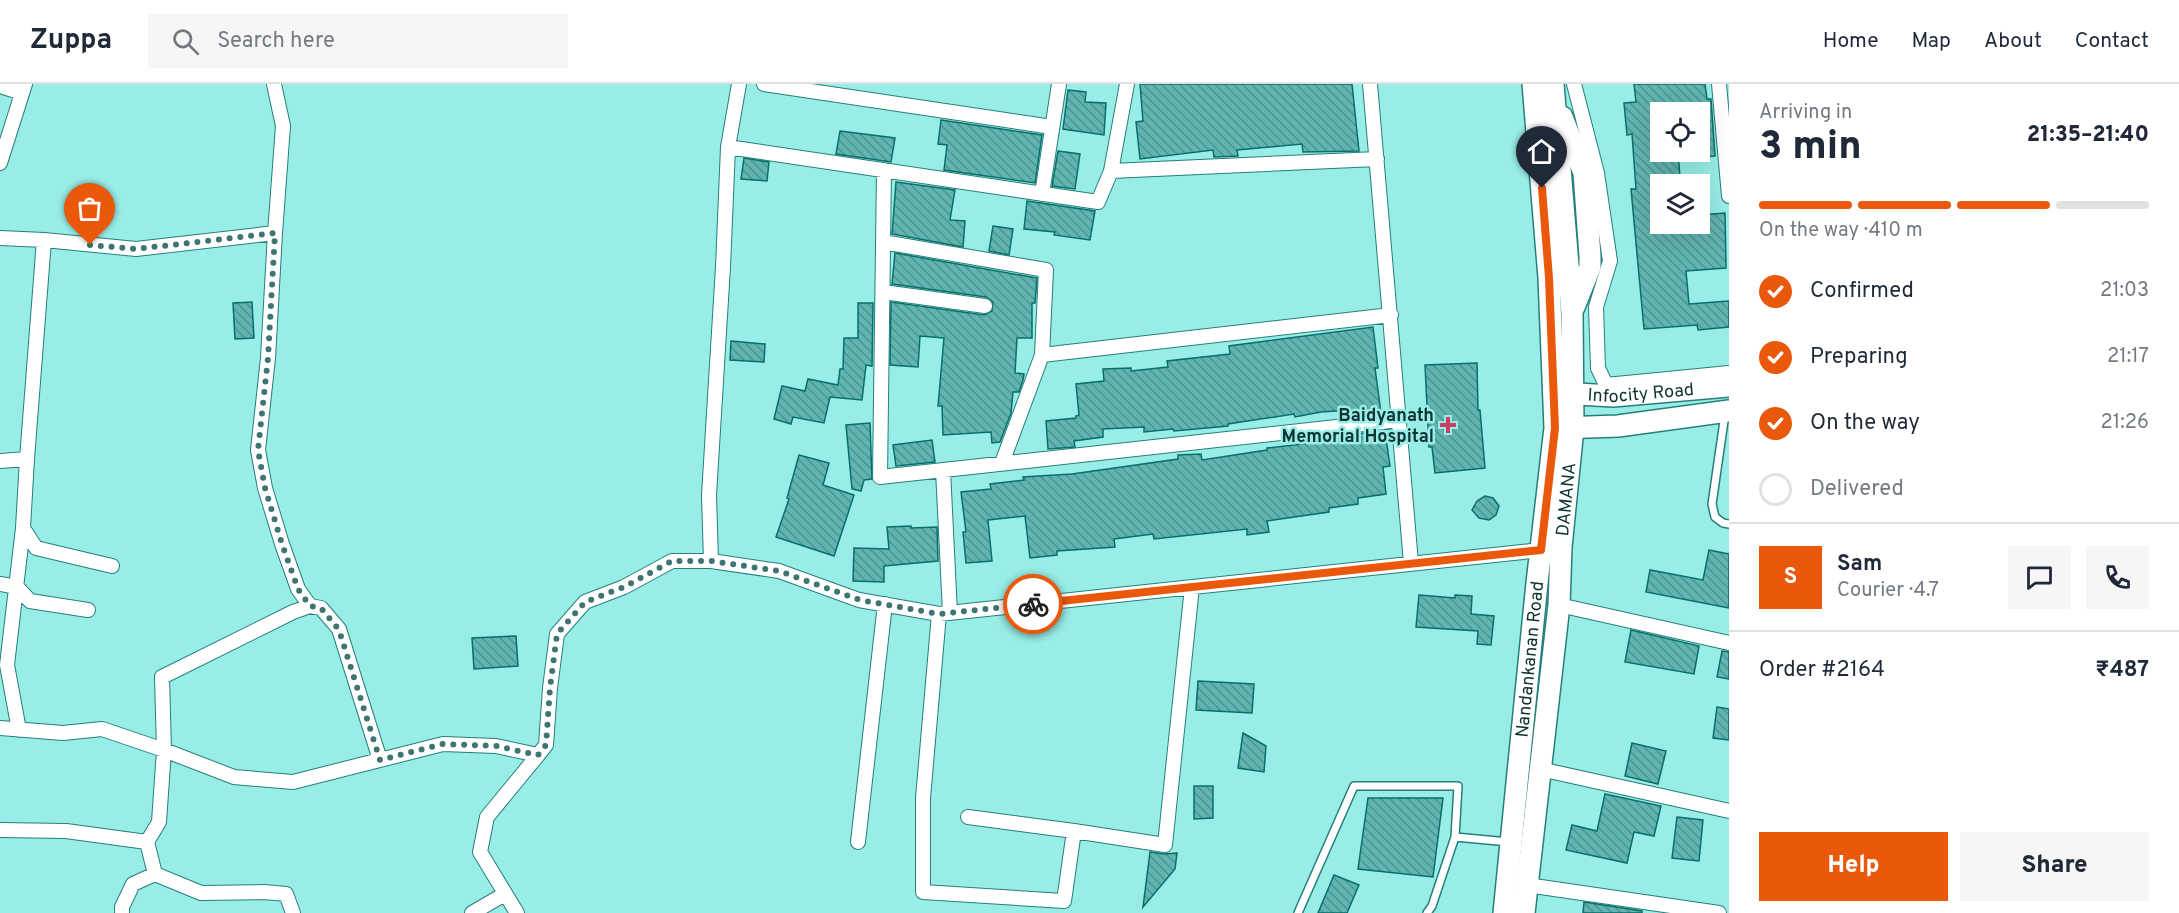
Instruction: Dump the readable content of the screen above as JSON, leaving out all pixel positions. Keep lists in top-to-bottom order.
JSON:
{
  "streets": {
    "main road": ["Infocity Road", "DAMANA", "Nandankanan Road"]
  },
  "crossings": [
    ["Infocity Road", "DAMANA"],
    ["Infocity Road", "Nandankanan Road"],
    ["DAMANA", "Nandankanan Road"]
  ],
  "places": {
    "health": ["Baidyanath Memorial Hospital"]
  },
  "page": {
    "header": "Zuppa",
    "search": "Search here",
    "nav": [
      "Home",
      "Map",
      "About",
      "Contact"
    ],
    "heading": ["3 min", "Arriving in", "21:35–21:40"],
    "panel": [
      "Sam",
      "Courier · 4.7",
      "Order #2164",
      "₹487"
    ],
    "bar": "On the way · 410 m",
    "list": [
      ["Confirmed", "21:03"],
      ["Preparing", "21:17"],
      ["On the way", "21:26"],
      "Delivered"
    ],
    "round": "S",
    "buttons": ["Help", "Share"]
  }
}
